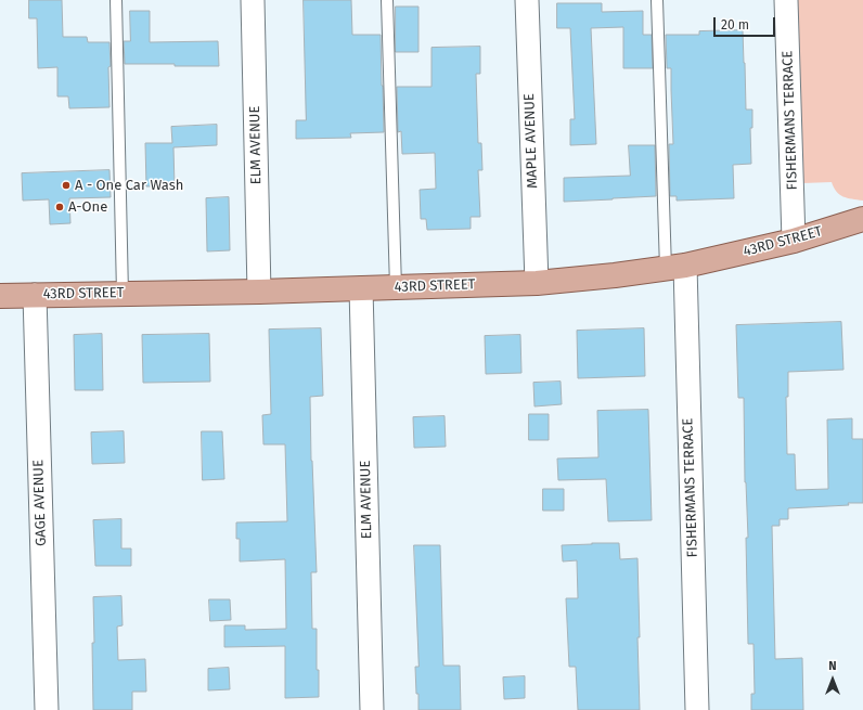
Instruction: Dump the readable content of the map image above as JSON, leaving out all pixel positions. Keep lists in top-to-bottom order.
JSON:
{
  "streets": {
    "main road": ["43RD STREET"],
    "street": [
      "FISHERMANS TERRACE",
      "MAPLE AVENUE",
      "ELM AVENUE",
      "GAGE AVENUE"
    ]
  },
  "crossings": [
    ["FISHERMANS TERRACE", "43RD STREET"],
    ["MAPLE AVENUE", "43RD STREET"],
    ["ELM AVENUE", "43RD STREET"],
    ["43RD STREET", "GAGE AVENUE"]
  ],
  "places": ["A - One Car Wash", "A-One"],
  "scale_bar": "20 m",
  "north": "top"
}
